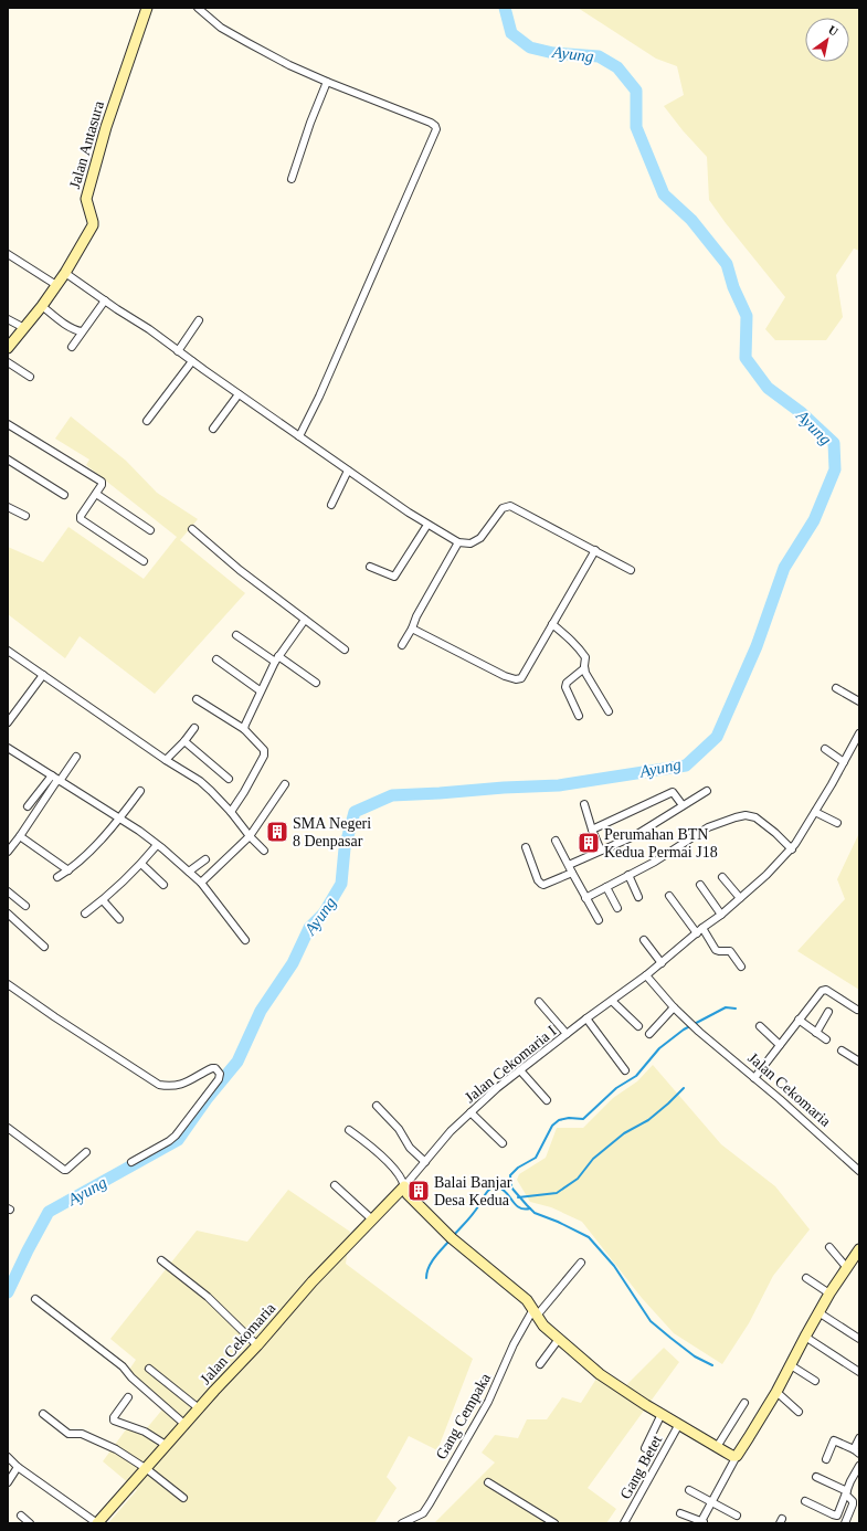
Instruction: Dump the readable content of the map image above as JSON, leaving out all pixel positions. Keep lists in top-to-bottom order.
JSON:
{
  "streets": {
    "street": [
      "Jalan Antasura",
      "Jalan Cekomaria I",
      "Jalan Cekomaria",
      "Gang Cempaka",
      "Gang Betet"
    ]
  },
  "crossings": [
    ["Jalan Cekomaria I", "Jalan Cekomaria"]
  ],
  "water": ["Ayung"],
  "places": {
    "building": ["SMA Negeri 8 Denpasar", "Perumahan BTN Kedua Permai J18", "Balai Banjar Desa Kedua"]
  },
  "north": "top right"
}
